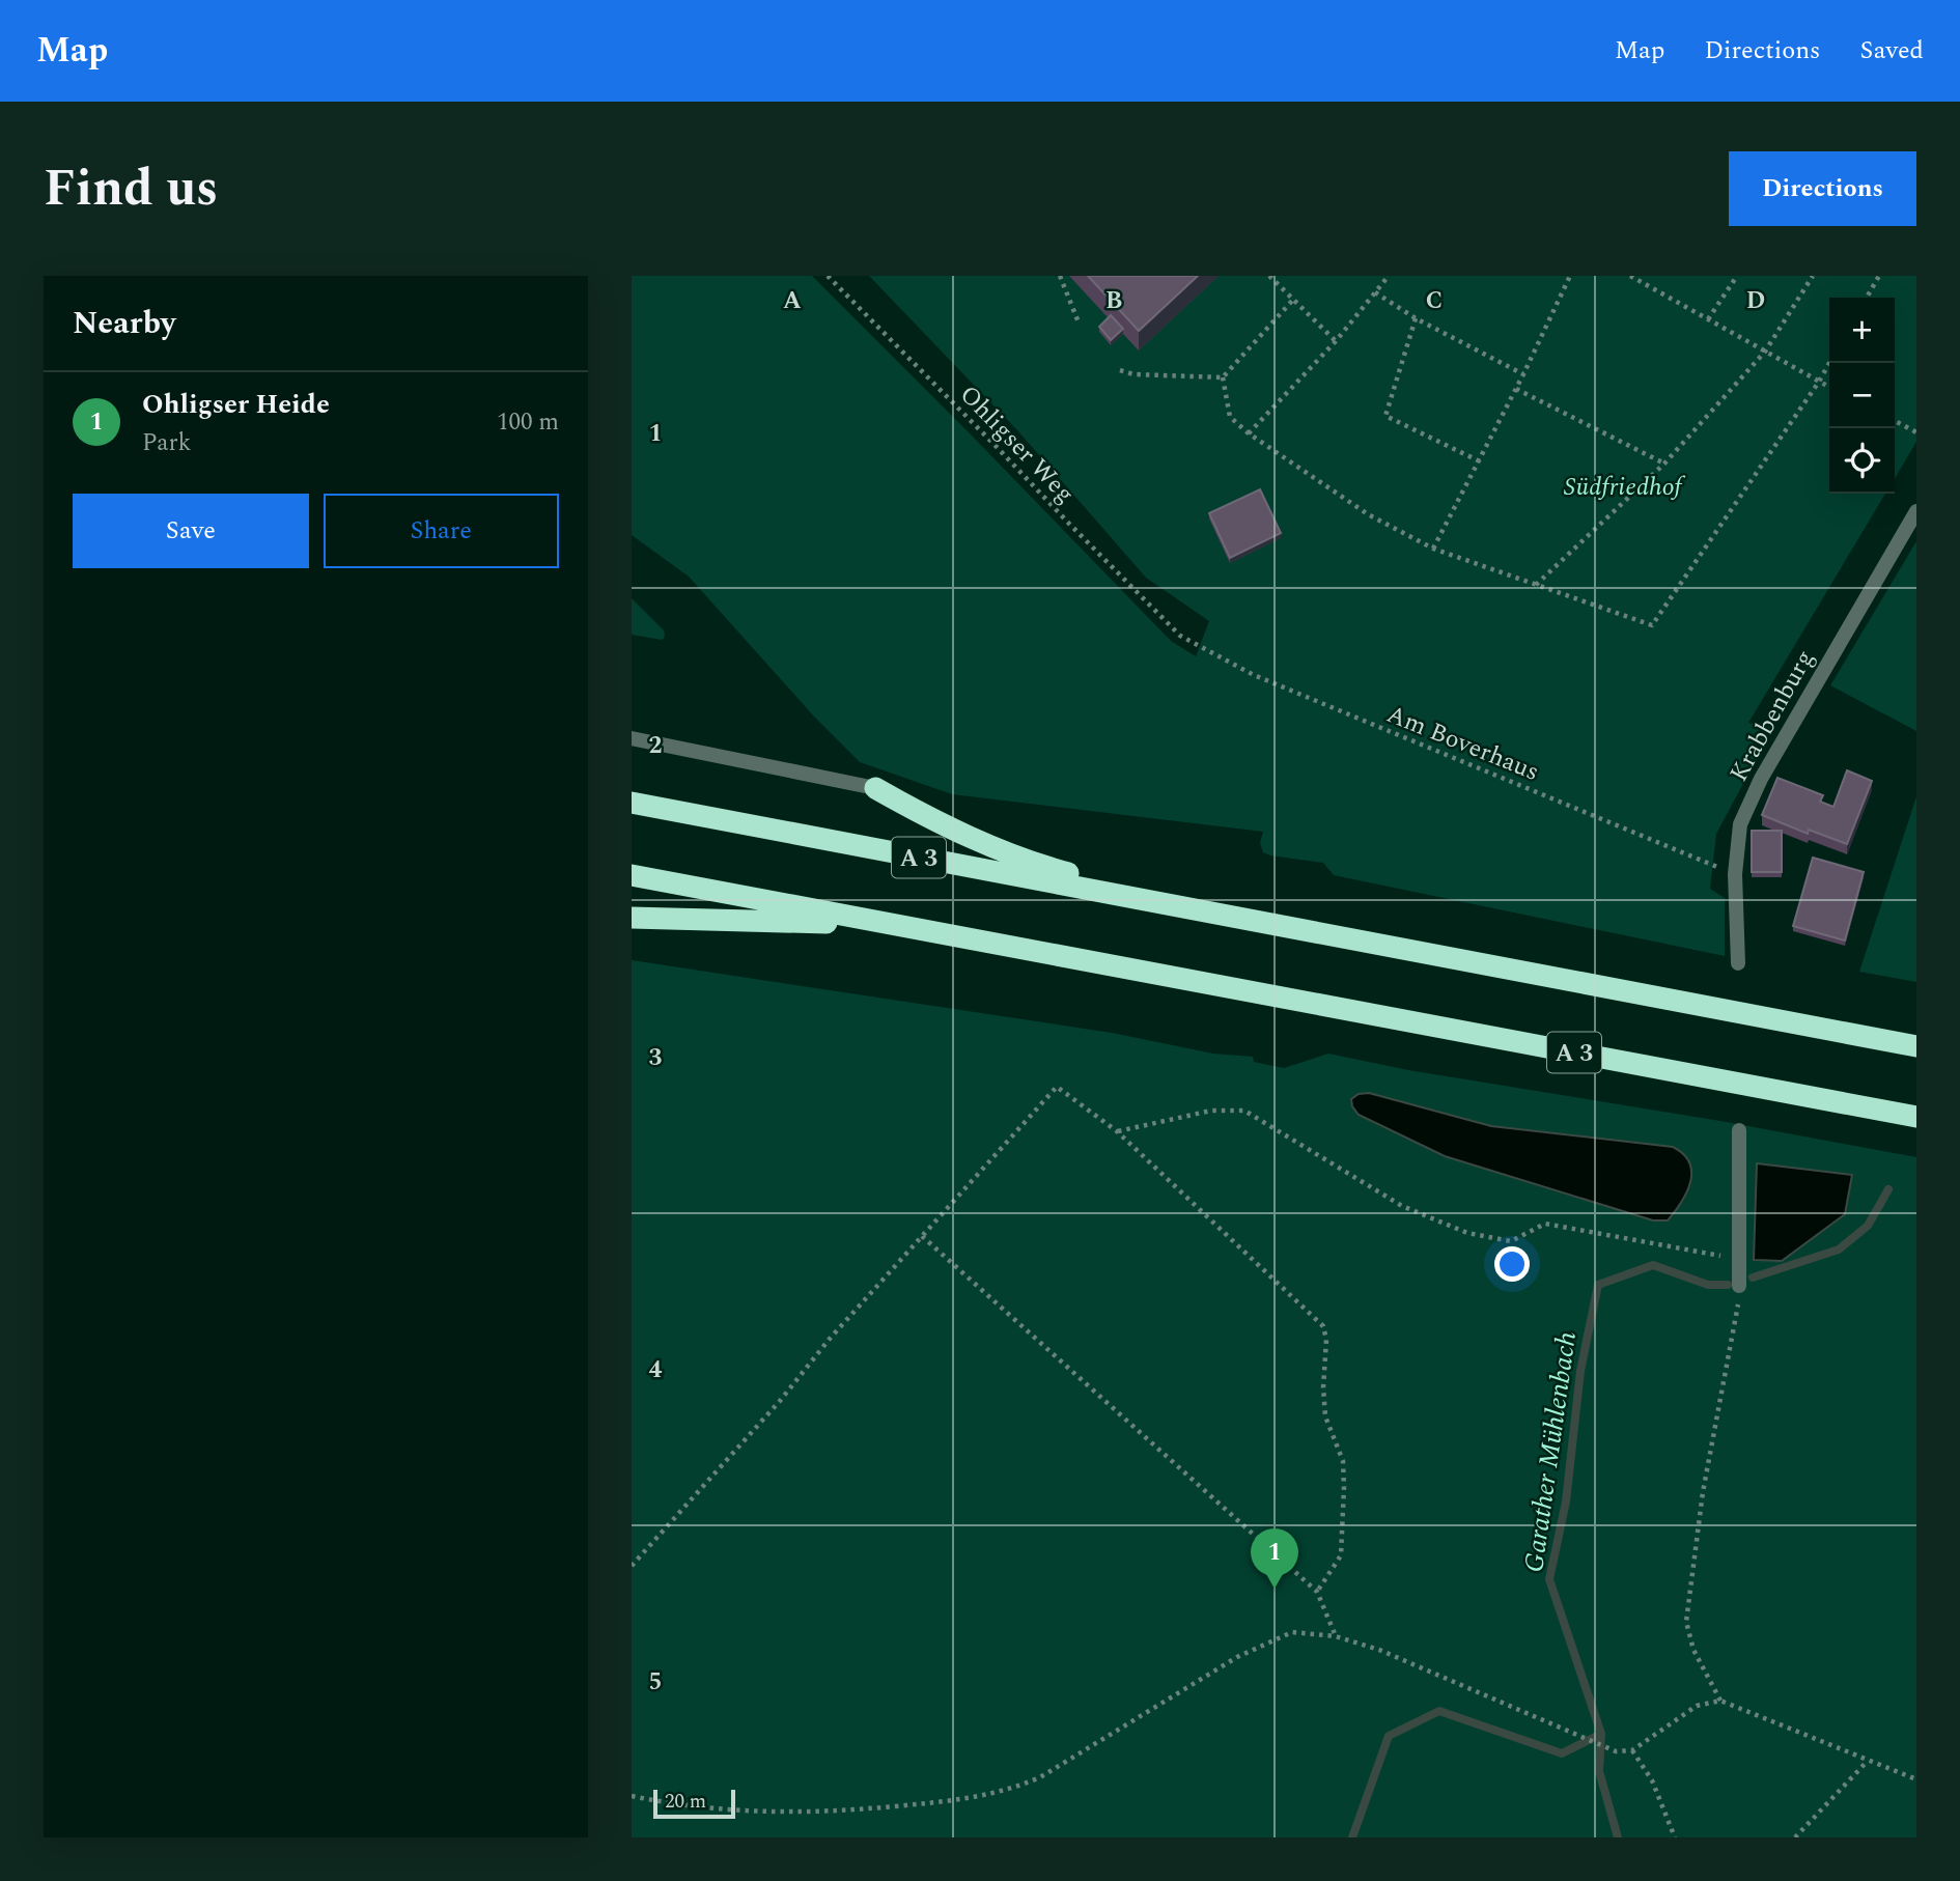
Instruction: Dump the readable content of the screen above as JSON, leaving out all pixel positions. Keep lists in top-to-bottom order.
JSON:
{
  "streets": {
    "highway": ["A 3"],
    "lane": ["Krabbenburg"],
    "path": ["Ohligser Weg", "Am Boverhaus"]
  },
  "crossings": [
    ["Ohligser Weg", "Am Boverhaus"],
    ["Krabbenburg", "Am Boverhaus"]
  ],
  "water": ["Garather Mühlenbach"],
  "parks": ["Südfriedhof"],
  "scale_bar": "20 m",
  "page": {
    "header": "Map",
    "nav": ["Map", "Directions", "Saved"],
    "title": "Find us",
    "buttons": [
      "Directions",
      ["Save", "Share"]
    ],
    "heading": "Nearby",
    "map_buttons": ["+", "−"],
    "list": [
      {
        "mark": "1",
        "name": "Ohligser Heide",
        "note": "Park",
        "value": "100 m"
      }
    ],
    "pins": "1",
    "scale": "20 m"
  },
  "grid": {
    "columns": [
      "A",
      "B",
      "C",
      "D"
    ],
    "rows": [
      "1",
      "2",
      "3",
      "4",
      "5"
    ]
  }
}
